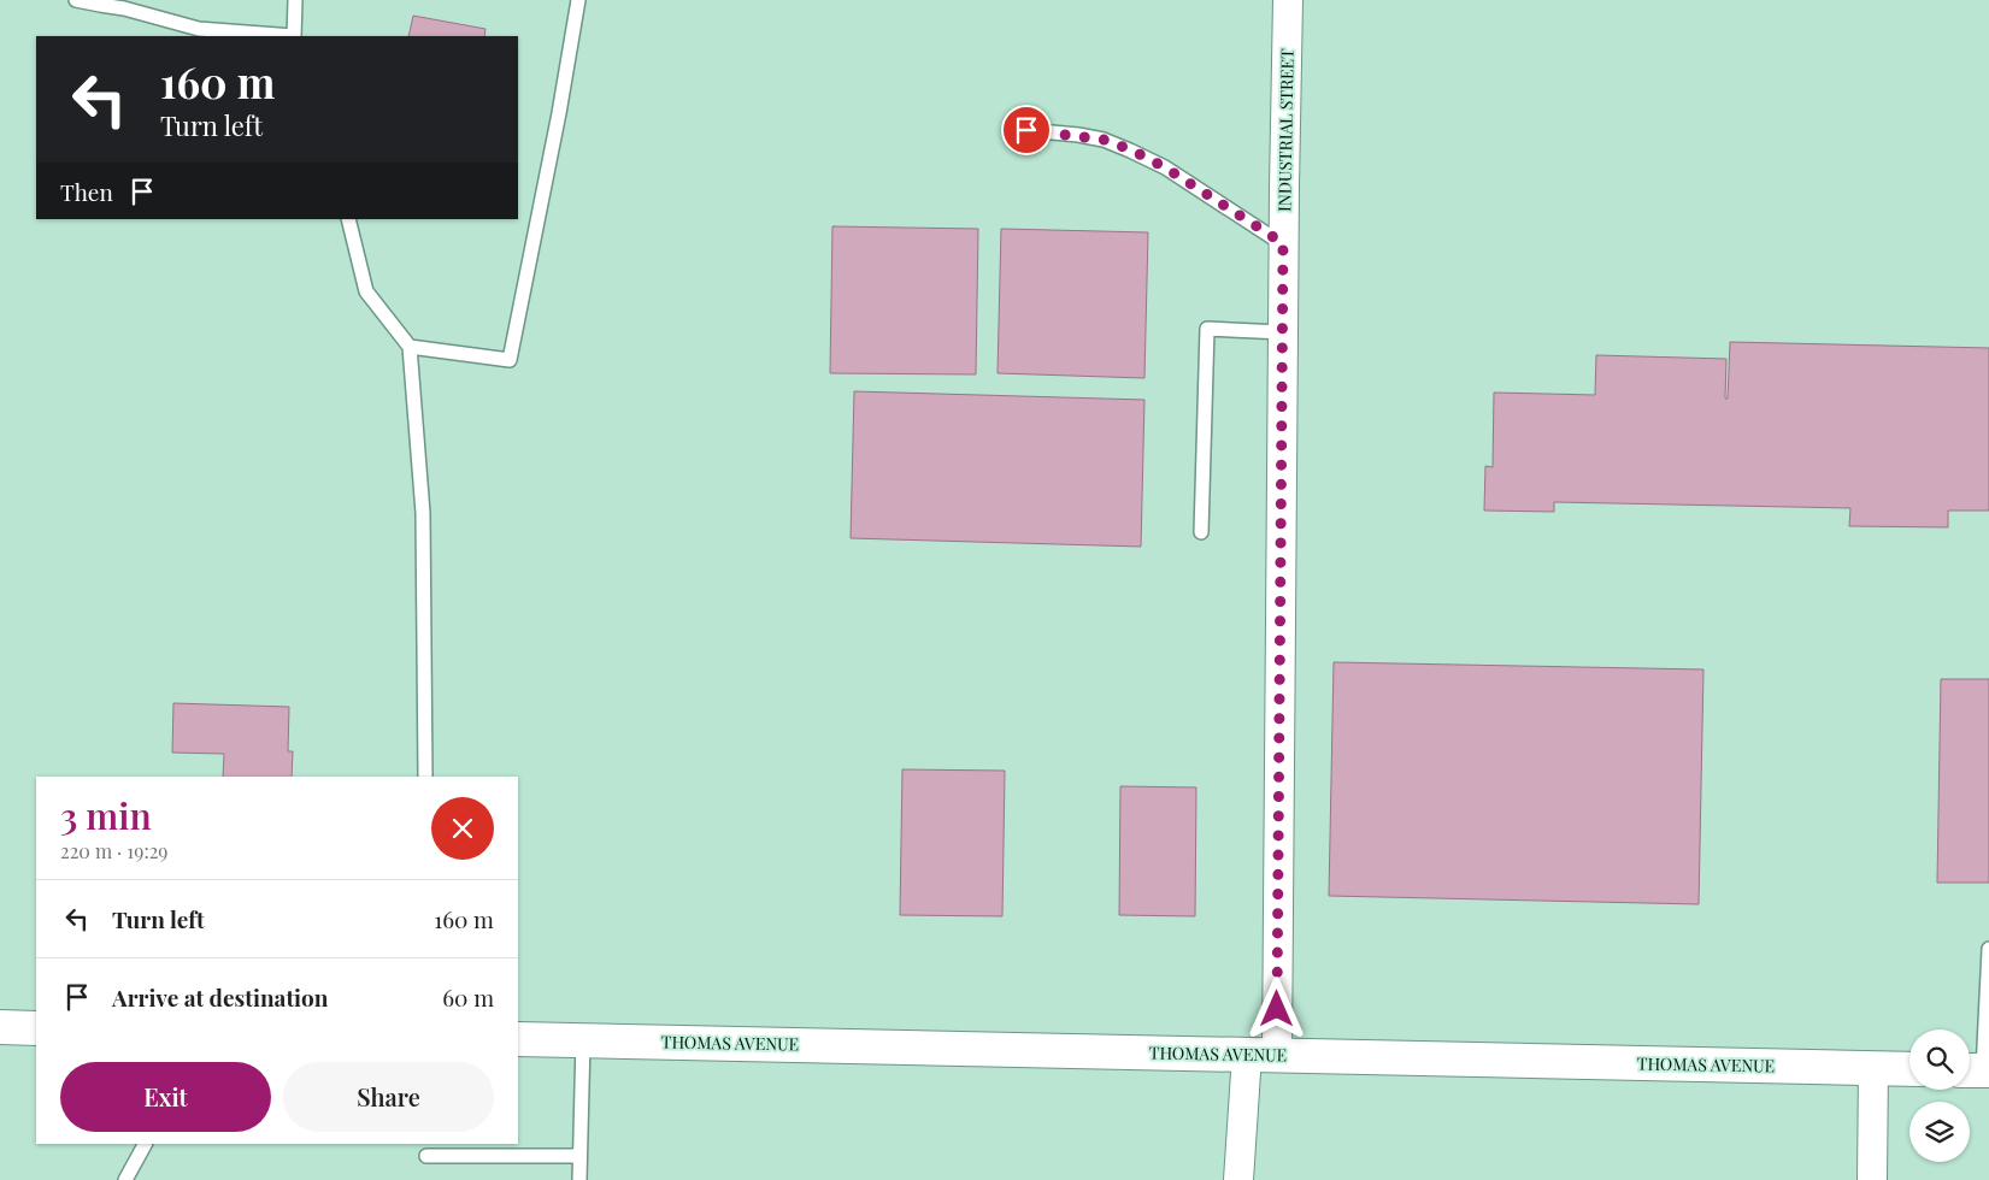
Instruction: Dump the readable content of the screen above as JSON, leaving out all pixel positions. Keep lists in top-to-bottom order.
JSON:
{
  "streets": {
    "street": ["INDUSTRIAL STREET", "THOMAS AVENUE"]
  },
  "crossings": [
    ["INDUSTRIAL STREET", "THOMAS AVENUE"]
  ],
  "page": {
    "turn": ["160 m", "Turn left"],
    "then": "Then",
    "heading": ["3 min", "220 m · 19:29"],
    "list": [
      {
        "name": "Turn left",
        "value": "160 m"
      },
      {
        "name": "Arrive at destination",
        "value": "60 m"
      }
    ],
    "buttons": ["Exit", "Share"]
  }
}
